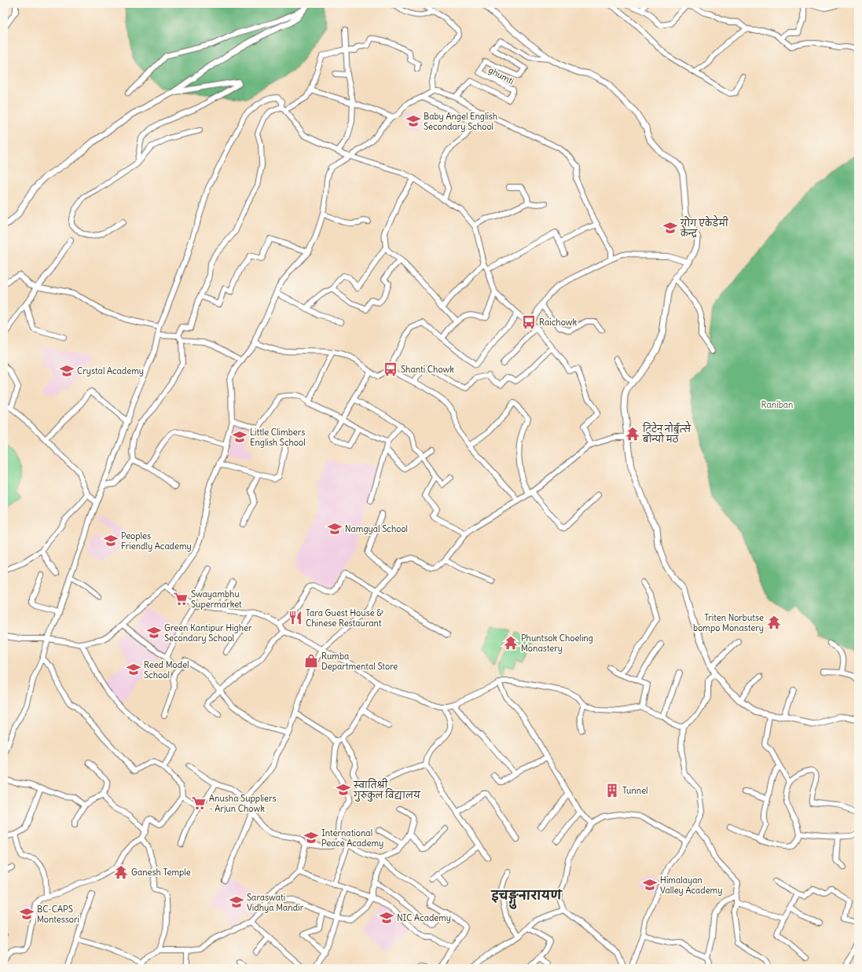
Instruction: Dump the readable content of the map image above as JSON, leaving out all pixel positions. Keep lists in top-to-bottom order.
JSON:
{
  "streets": {
    "street": ["ghumti"]
  },
  "districts": ["इचङ्गुनारायण"],
  "parks": ["Raniban"],
  "places": {
    "school or university": [
      "Baby Angel English Secondary School",
      "योग एकेडेमी केन्द्र",
      "Crystal Academy",
      "Little Climbers English School",
      "Namgyal School",
      "Peoples Friendly Academy",
      "Green Kantipur Higher Secondary School",
      "Reed Model School",
      "स्वातिश्री गुरुकुल विद्यालय",
      "International Peace Academy",
      "Himalayan Valley Academy",
      "Saraswati Vidhya Mandir",
      "BC-CAPS Montessori",
      "NIC Academy"
    ],
    "bus stop": ["Raichowk", "Shanti Chowk"],
    "temple": [
      "ट्रिटेन नोर्बुत्से बोन्पो मठ",
      "Triten Norbutse bompo Monastery",
      "Phuntsok Choeling Monastery",
      "Ganesh Temple"
    ],
    "supermarket": ["Swayambhu Supermarket", "Anusha Suppliers - Arjun Chowk"],
    "restaurant": ["Tara Guest House & Chinese Restaurant"],
    "shop": ["Rumba Departmental Store"],
    "building": ["Tunnel"]
  }
}
